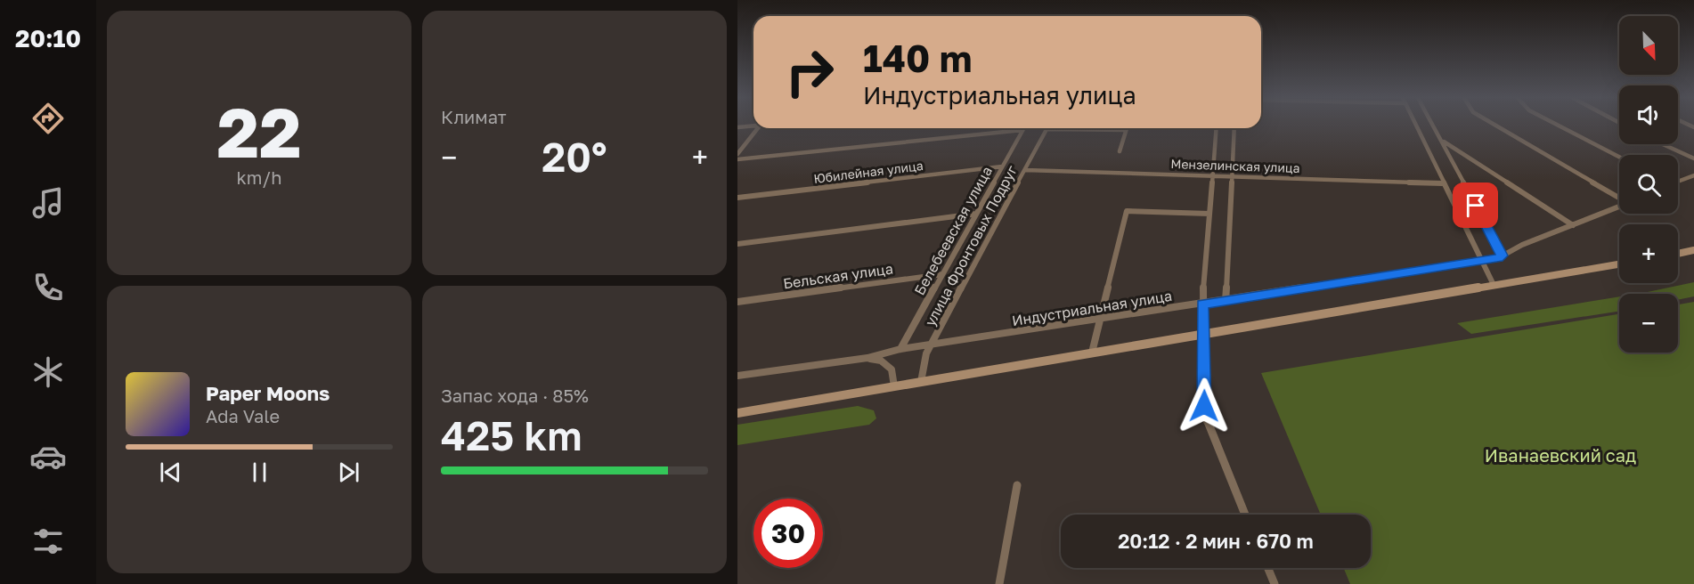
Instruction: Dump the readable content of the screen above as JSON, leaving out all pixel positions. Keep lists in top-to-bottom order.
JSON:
{
  "streets": {
    "street": [
      "Мензелинская улица",
      "Юбилейная улица",
      "Белебеевская улица",
      "улица Фронтовых Подруг",
      "Бельская улица",
      "Индустриальная улица"
    ]
  },
  "crossings": [
    ["Мензелинская улица", "улица Фронтовых Подруг"],
    ["Юбилейная улица", "Белебеевская улица"],
    ["Белебеевская улица", "Бельская улица"],
    ["Белебеевская улица", "Индустриальная улица"],
    ["улица Фронтовых Подруг", "Индустриальная улица"]
  ],
  "parks": ["Иванаевский сад"],
  "north": "bottom right",
  "page": {
    "tabs": "20:10",
    "tile": [
      ["22", "km/h"],
      "Климат",
      ["Запас хода · 85%", "425 km"]
    ],
    "map_buttons": ["+", "−"],
    "turn": ["140 m", "Индустриальная улица"],
    "heat": ["−", "20°", "+"],
    "song": ["Paper Moons", "Ada Vale"],
    "limit": "30",
    "trip": "20:12 · 2 мин · 670 m"
  }
}
